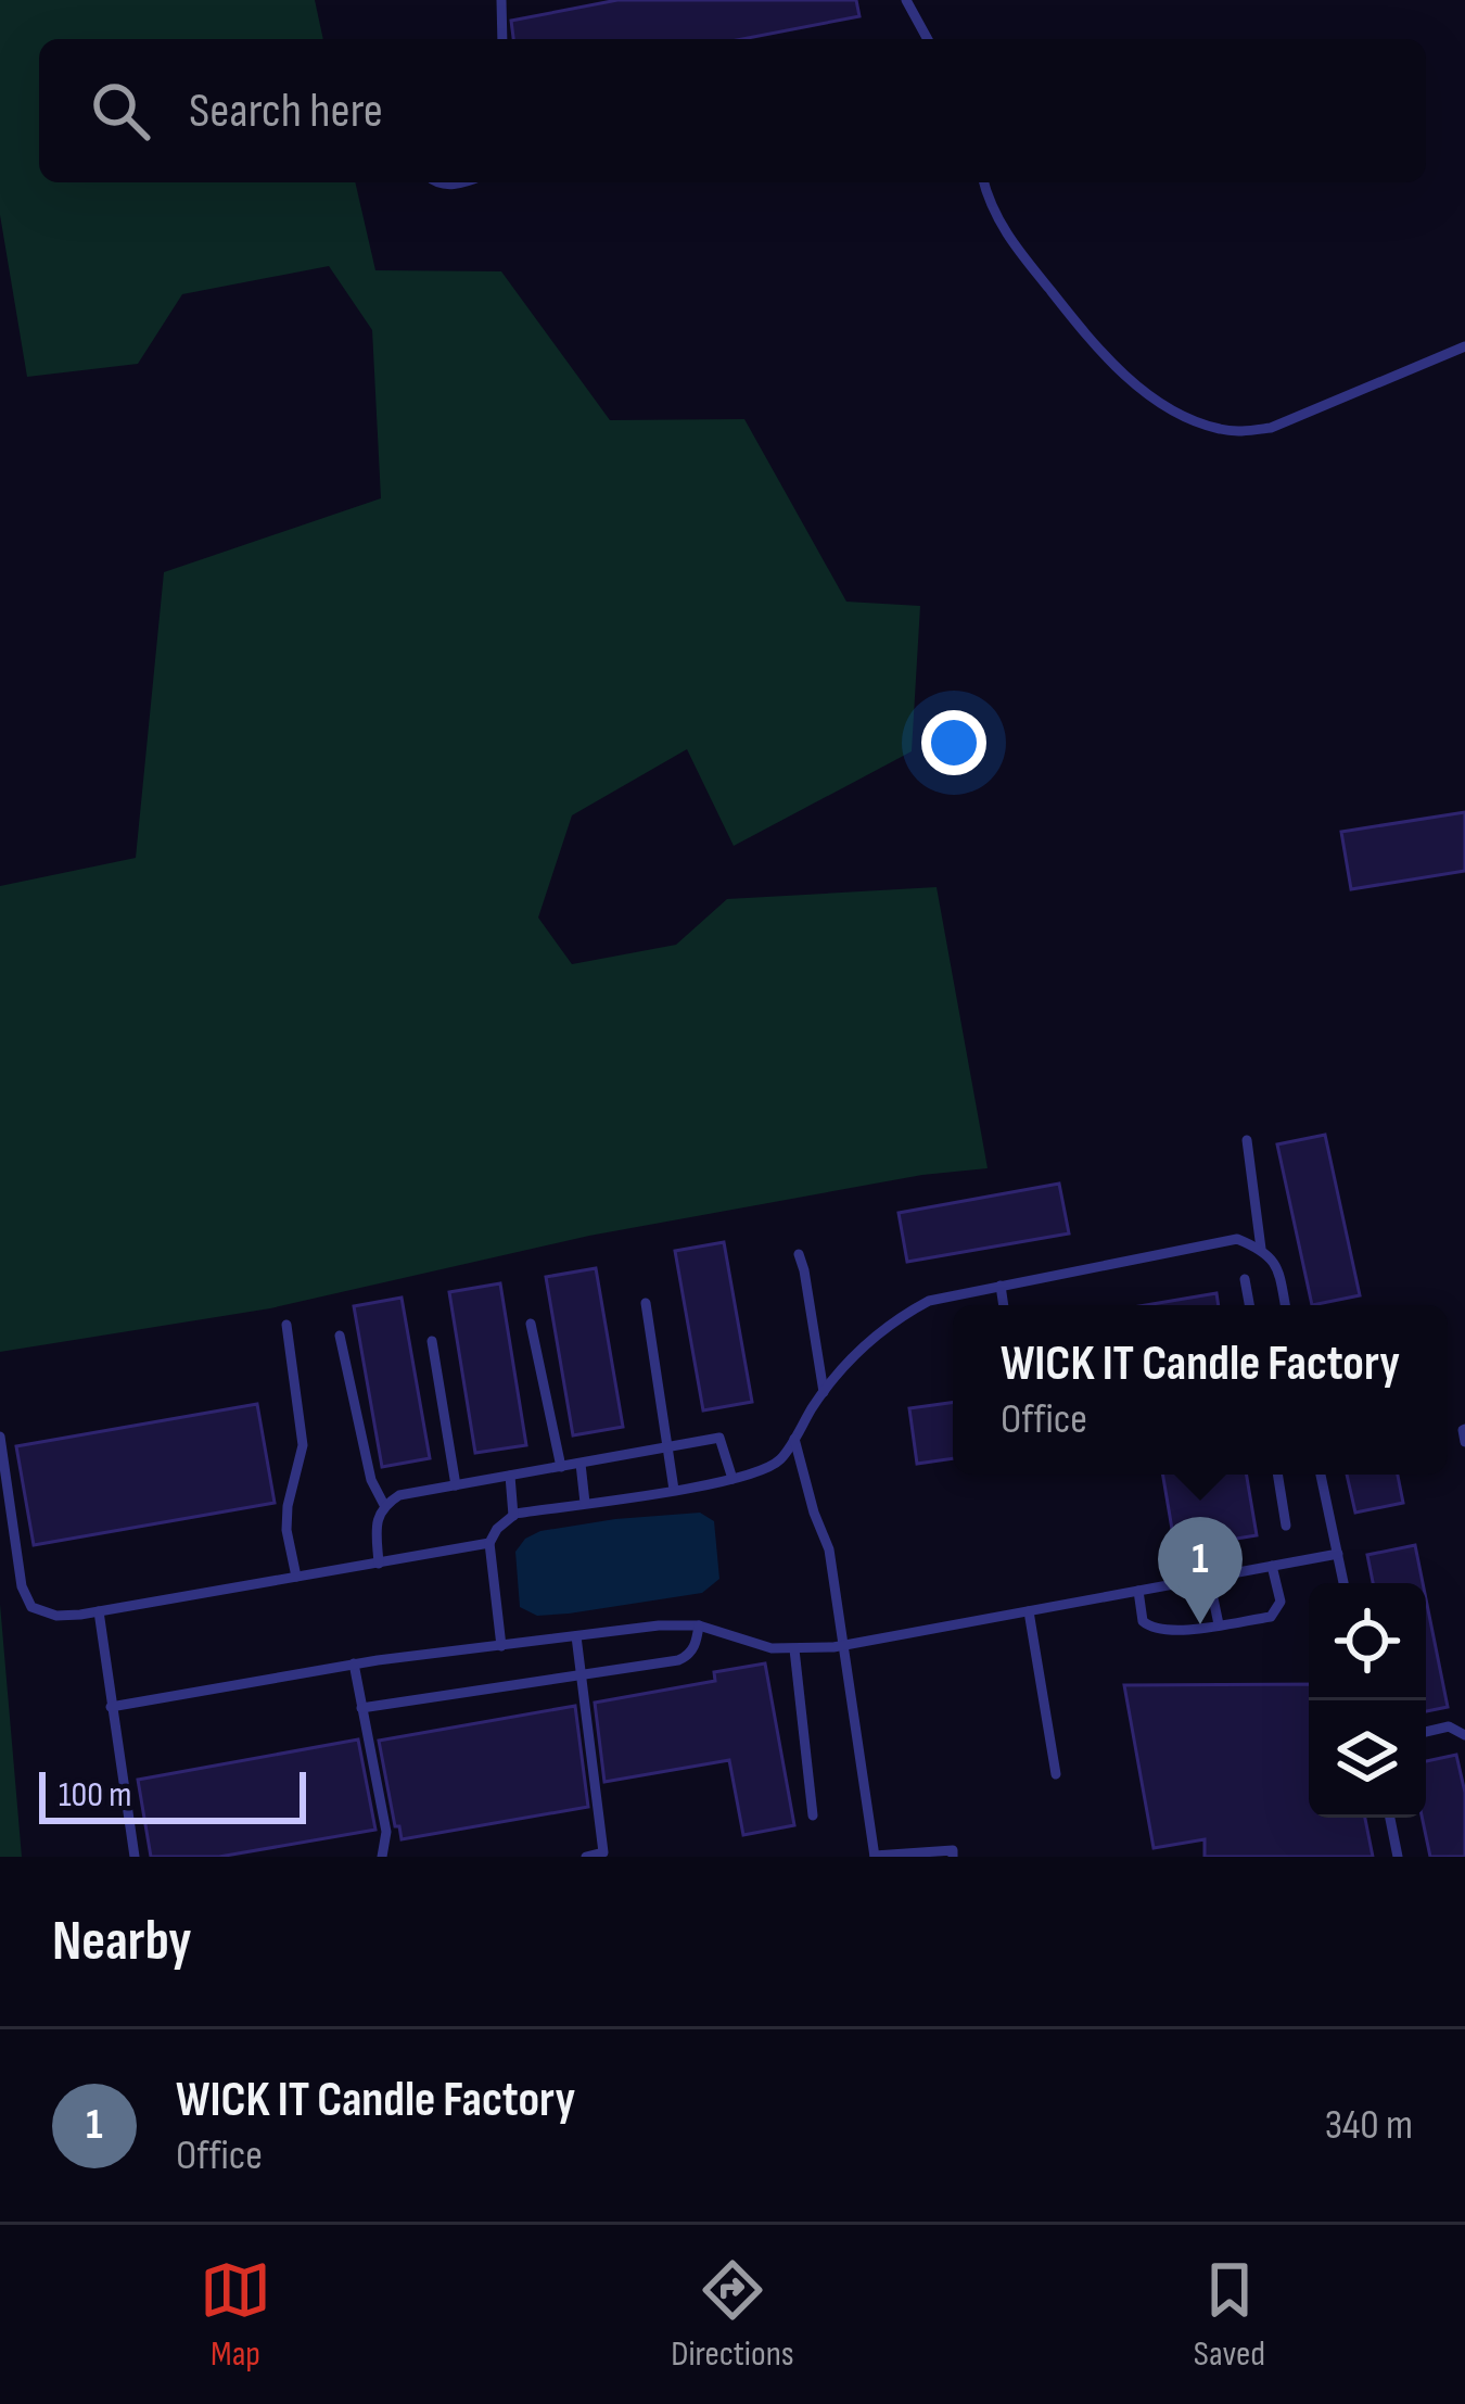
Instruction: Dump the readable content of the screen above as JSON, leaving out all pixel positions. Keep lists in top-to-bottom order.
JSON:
{
  "scale_bar": "100 m",
  "page": {
    "search": "Search here",
    "popup": ["WICK IT Candle Factory", "Office"],
    "pins": "1",
    "scale": "100 m",
    "heading": "Nearby",
    "list": [
      {
        "mark": "1",
        "name": "WICK IT Candle Factory",
        "note": "Office",
        "value": "340 m"
      }
    ],
    "nav": ["Map", "Directions", "Saved"]
  }
}
